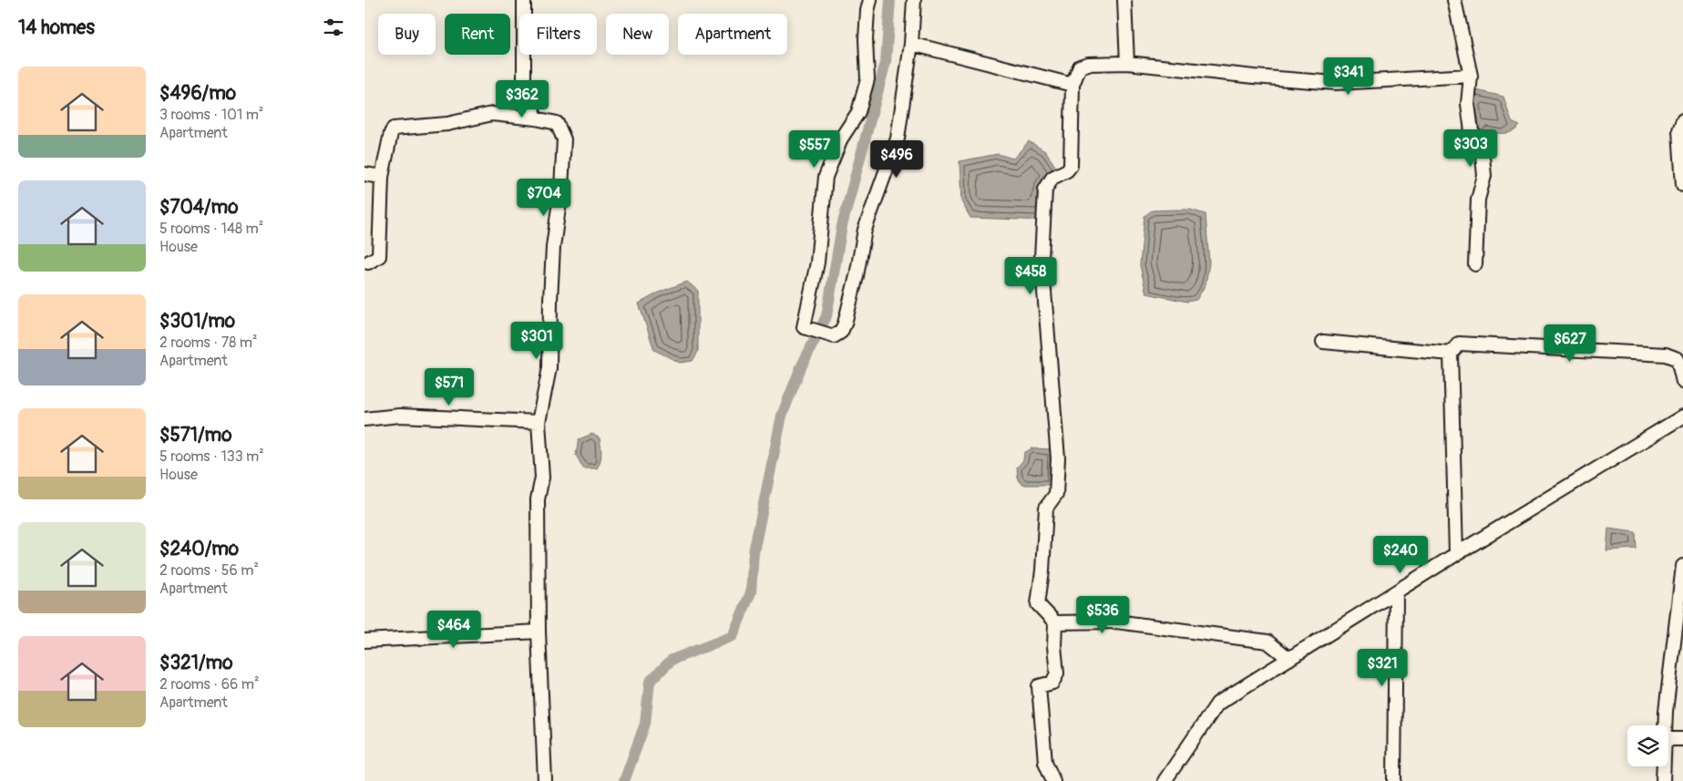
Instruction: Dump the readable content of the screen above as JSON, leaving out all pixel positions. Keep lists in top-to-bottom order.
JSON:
{
  "page": {
    "heading": "14 homes",
    "chip": [
      "Buy",
      "Rent",
      "Filters",
      "New",
      "Apartment"
    ],
    "list": [
      {
        "name": "$496/mo",
        "note": "3 rooms · 101 m² · Apartment"
      },
      {
        "name": "$704/mo",
        "note": "5 rooms · 148 m² · House"
      },
      {
        "name": "$301/mo",
        "note": "2 rooms · 78 m² · Apartment"
      },
      {
        "name": "$571/mo",
        "note": "5 rooms · 133 m² · House"
      },
      {
        "name": "$240/mo",
        "note": "2 rooms · 56 m² · Apartment"
      },
      {
        "name": "$321/mo",
        "note": "2 rooms · 66 m² · Apartment"
      }
    ],
    "price": [
      "$341",
      "$362",
      "$303",
      "$557",
      "$496",
      "$704",
      "$458",
      "$301",
      "$627",
      "$571",
      "$240",
      "$536",
      "$464",
      "$321"
    ]
  }
}
